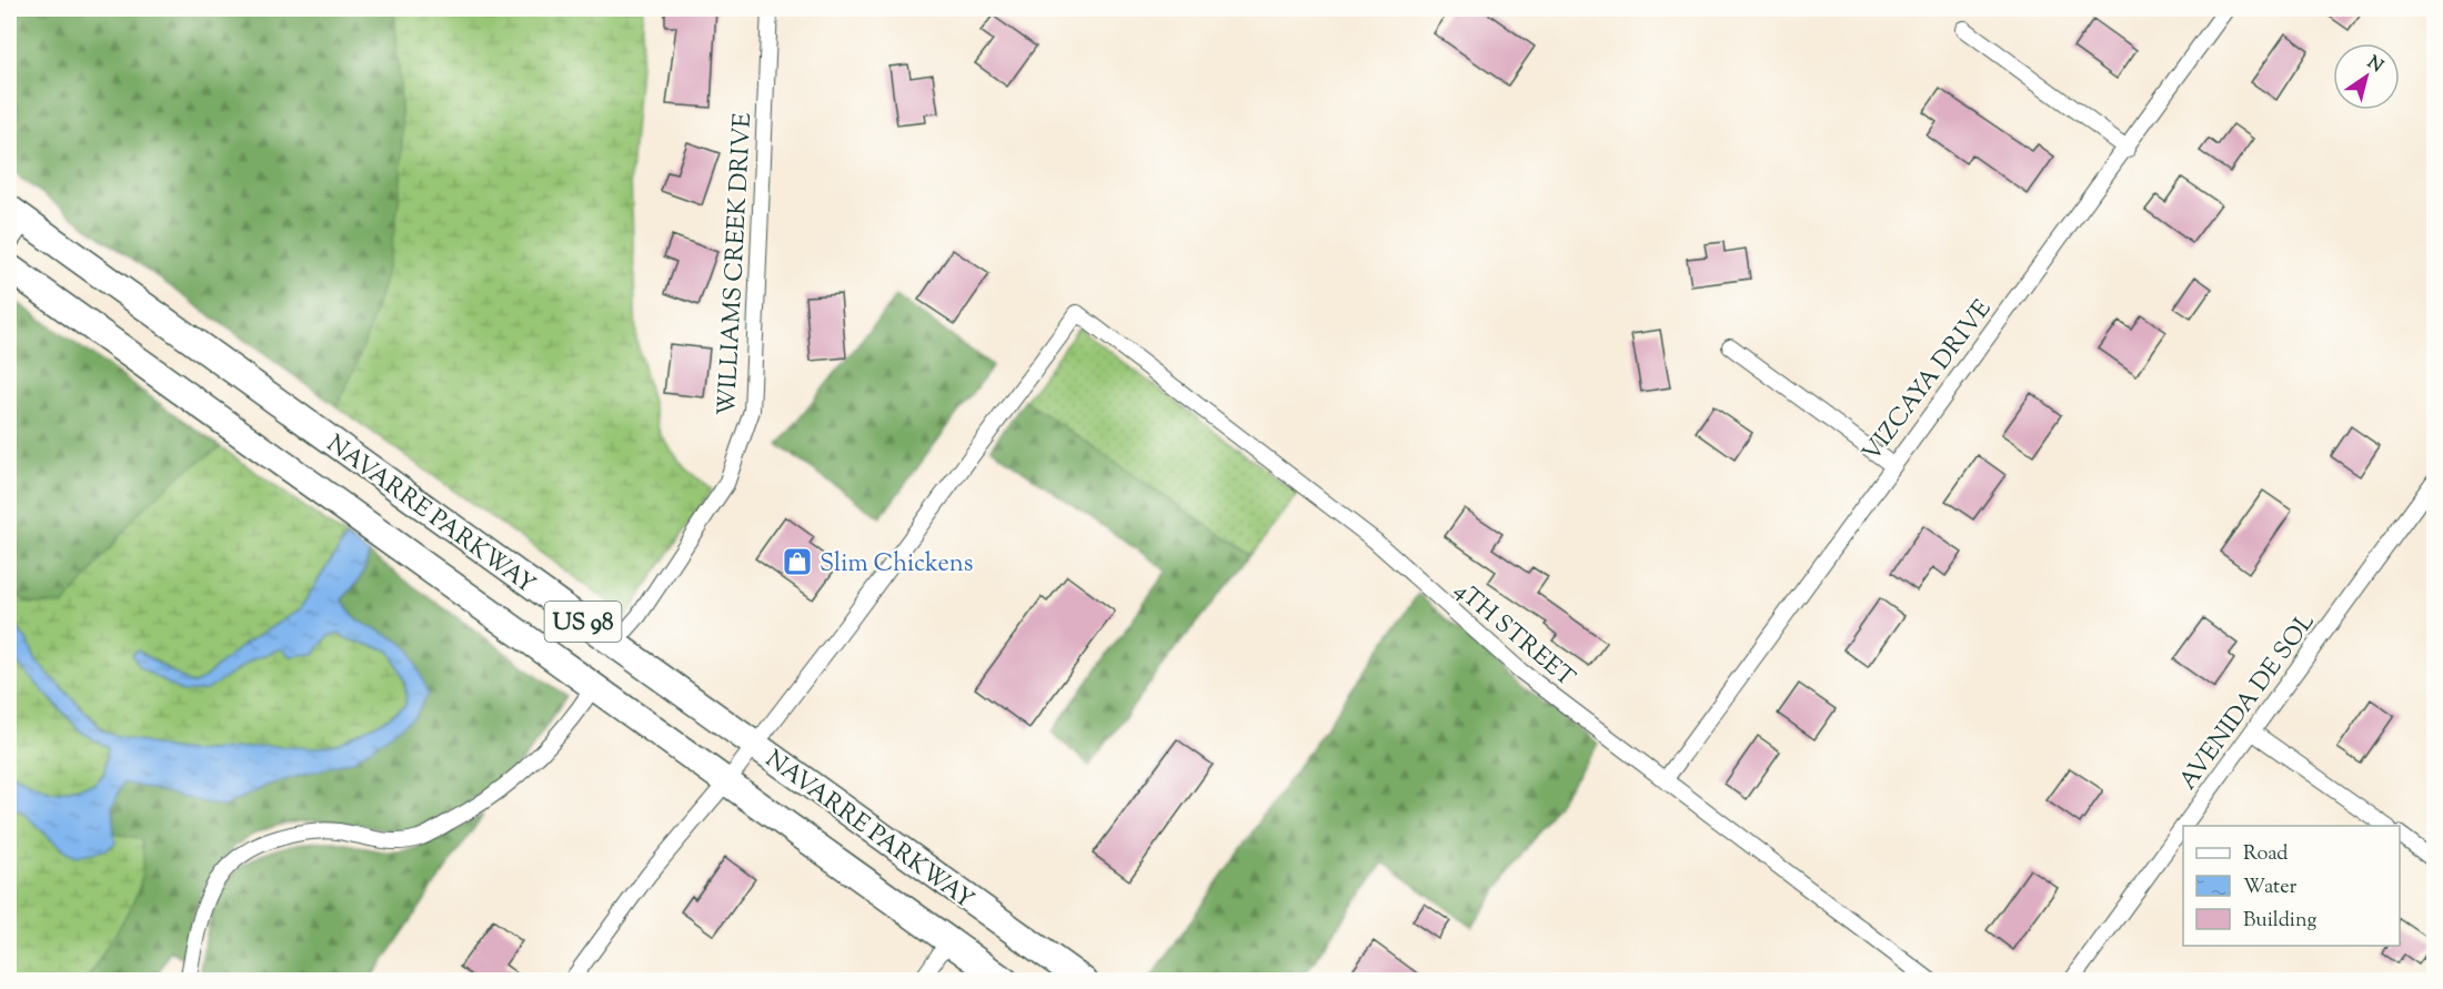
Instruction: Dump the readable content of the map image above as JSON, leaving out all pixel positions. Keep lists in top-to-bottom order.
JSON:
{
  "streets": {
    "highway": ["NAVARRE PARKWAY", "US 98"],
    "street": [
      "WILLIAMS CREEK DRIVE",
      "VIZCAYA DRIVE",
      "4TH STREET",
      "AVENIDA DE SOL"
    ]
  },
  "crossings": [
    ["WILLIAMS CREEK DRIVE", "NAVARRE PARKWAY"],
    ["VIZCAYA DRIVE", "4TH STREET"],
    ["NAVARRE PARKWAY", "4TH STREET"]
  ],
  "places": {
    "shop": ["Slim Chickens"]
  },
  "legend": ["Road", "Water", "Building"],
  "north": "top right"
}
